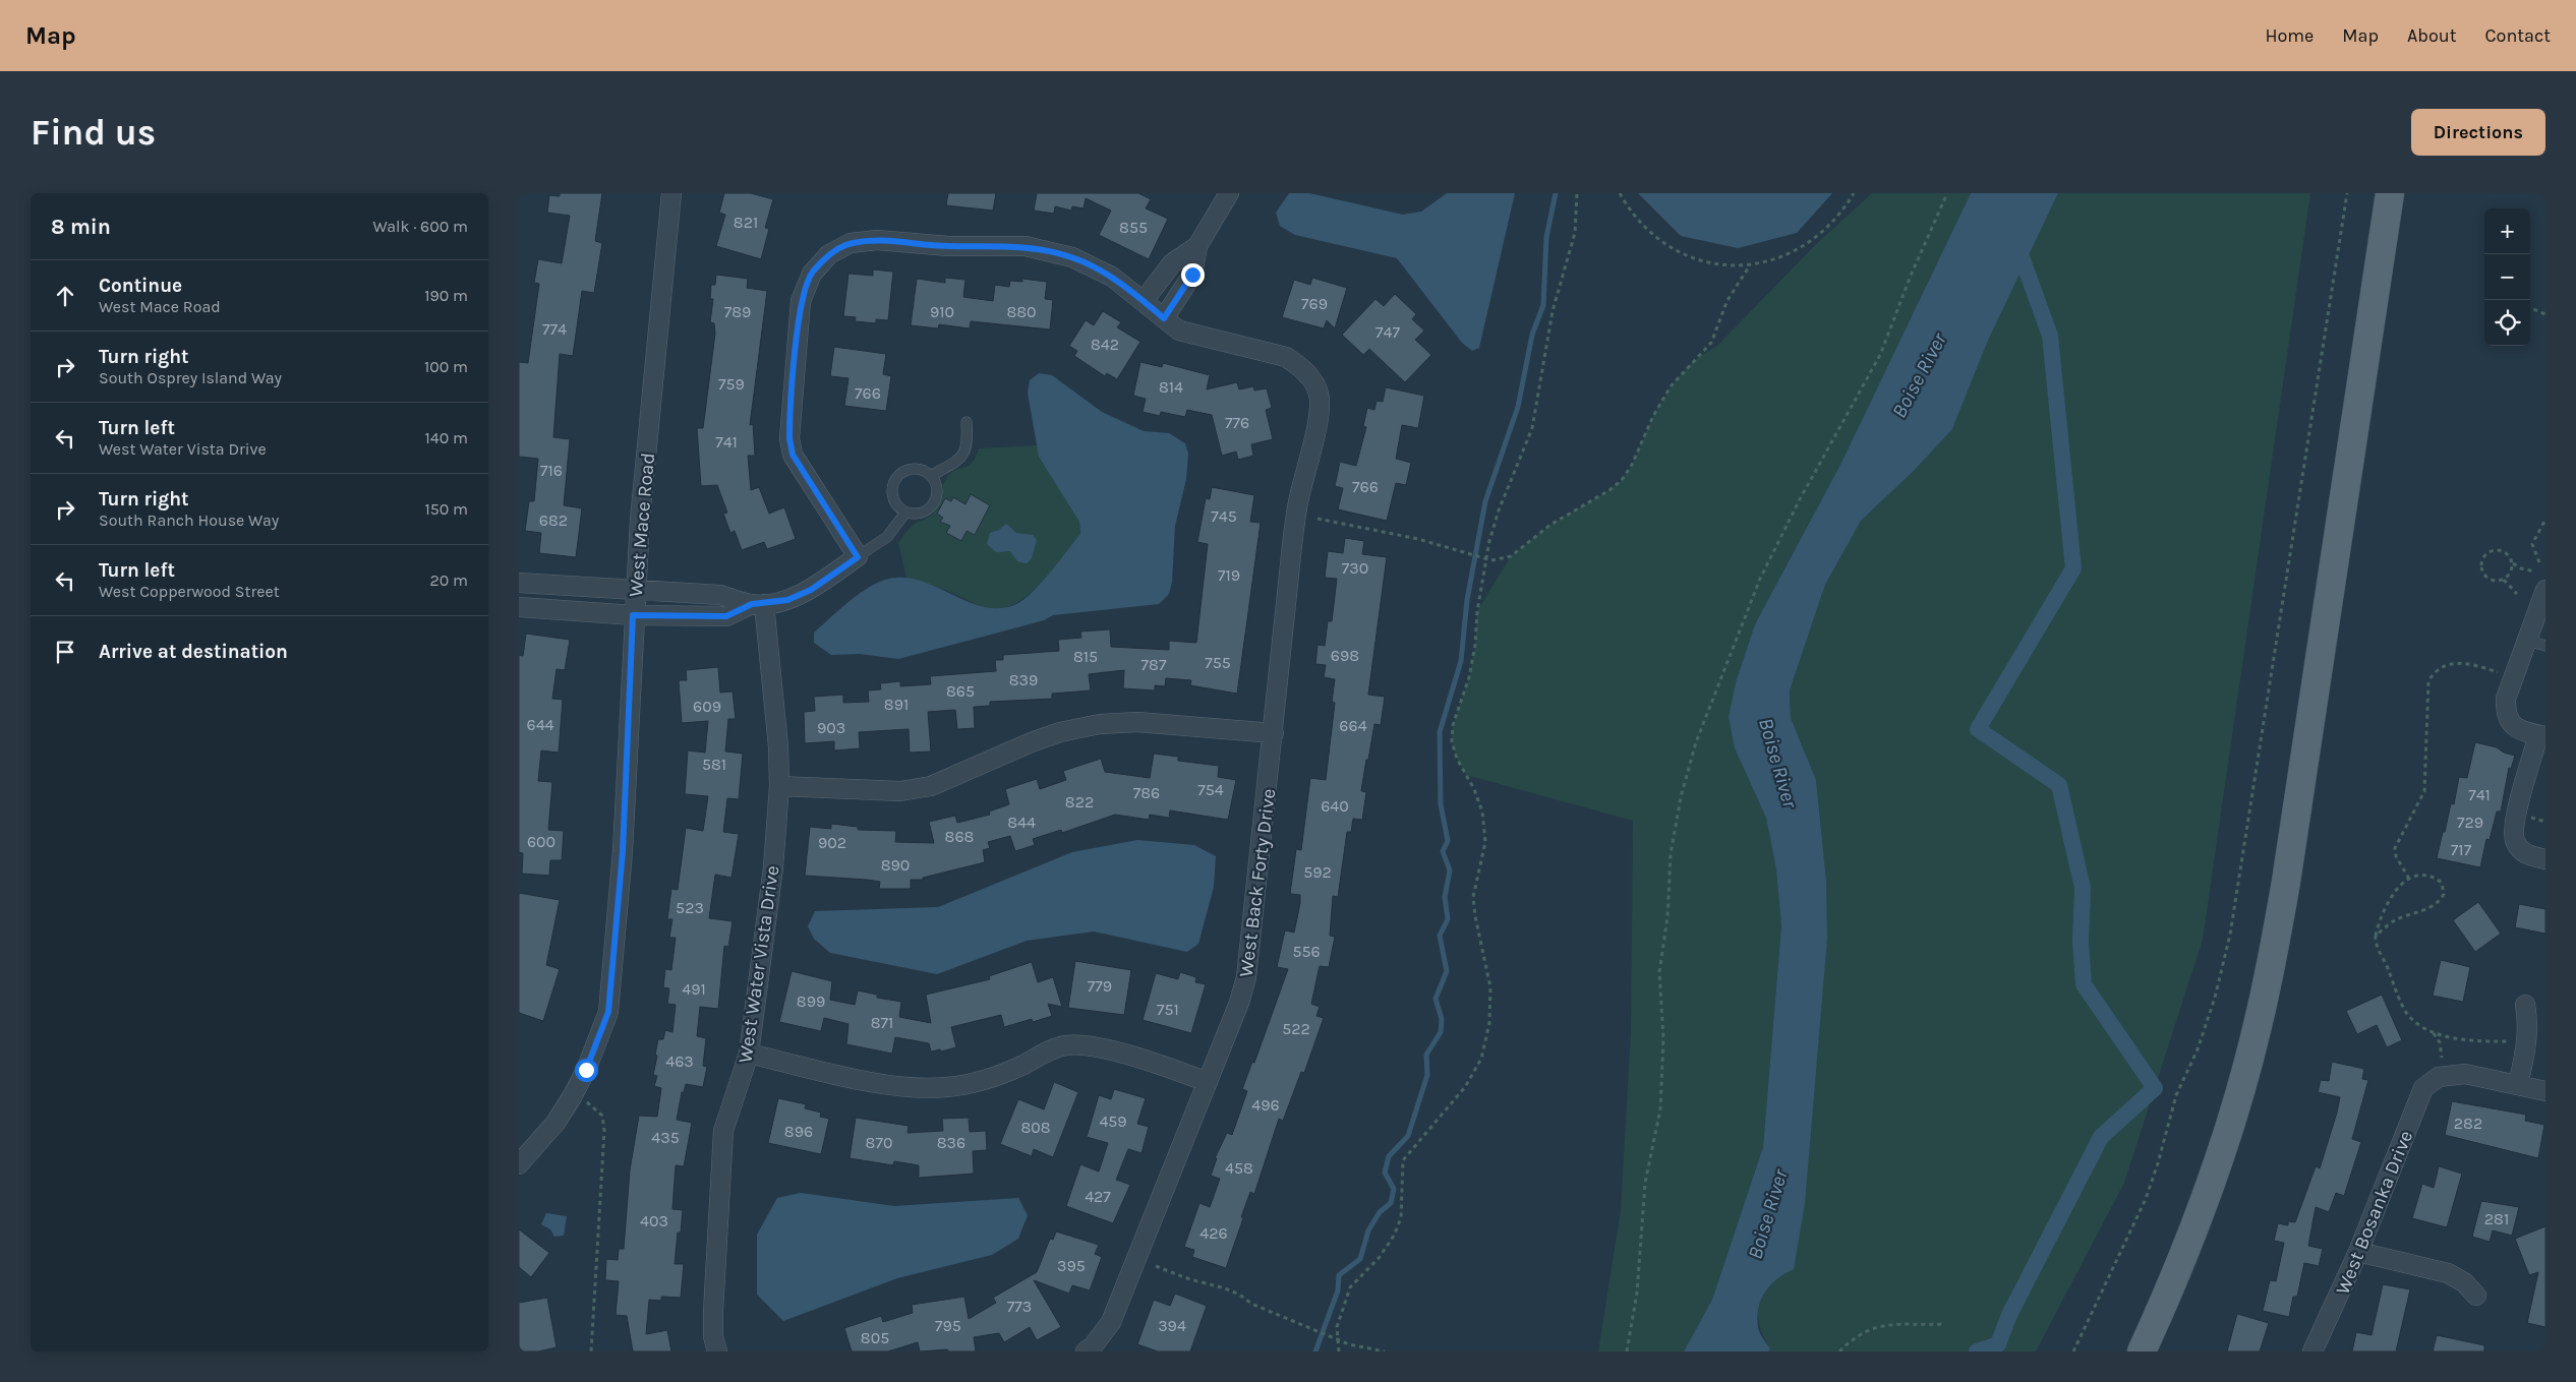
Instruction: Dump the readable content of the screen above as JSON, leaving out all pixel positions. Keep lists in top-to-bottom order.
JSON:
{
  "streets": {
    "street": [
      "West Mace Road",
      "West Back Forty Drive",
      "West Water Vista Drive",
      "West Bosanka Drive"
    ]
  },
  "water": ["Boise River"],
  "house_numbers": [
    "821",
    "855",
    "769",
    "789",
    "910",
    "880",
    "774",
    "747",
    "842",
    "759",
    "814",
    "766",
    "776",
    "741",
    "716",
    "766",
    "745",
    "682",
    "730",
    "719",
    "698",
    "815",
    "755",
    "787",
    "839",
    "865",
    "891",
    "609",
    "644",
    "664",
    "903",
    "581",
    "754",
    "786",
    "741",
    "822",
    "640",
    "844",
    "729",
    "868",
    "600",
    "902",
    "717",
    "890",
    "592",
    "523",
    "556",
    "779",
    "491",
    "899",
    "751",
    "871",
    "522",
    "463",
    "496",
    "459",
    "282",
    "808",
    "896",
    "435",
    "870",
    "836",
    "458",
    "427",
    "281",
    "403",
    "426",
    "395",
    "773",
    "795",
    "394",
    "805"
  ],
  "page": {
    "header": "Map",
    "nav": [
      "Home",
      "Map",
      "About",
      "Contact"
    ],
    "buttons": "Directions",
    "title": "Find us",
    "heading": ["8 min", "Walk · 600 m"],
    "map_buttons": ["+", "−"],
    "list": [
      ["Continue", "West Mace Road", "190 m"],
      ["Turn right", "South Osprey Island Way", "100 m"],
      ["Turn left", "West Water Vista Drive", "140 m"],
      ["Turn right", "South Ranch House Way", "150 m"],
      ["Turn left", "West Copperwood Street", "20 m"],
      "Arrive at destination"
    ]
  }
}
